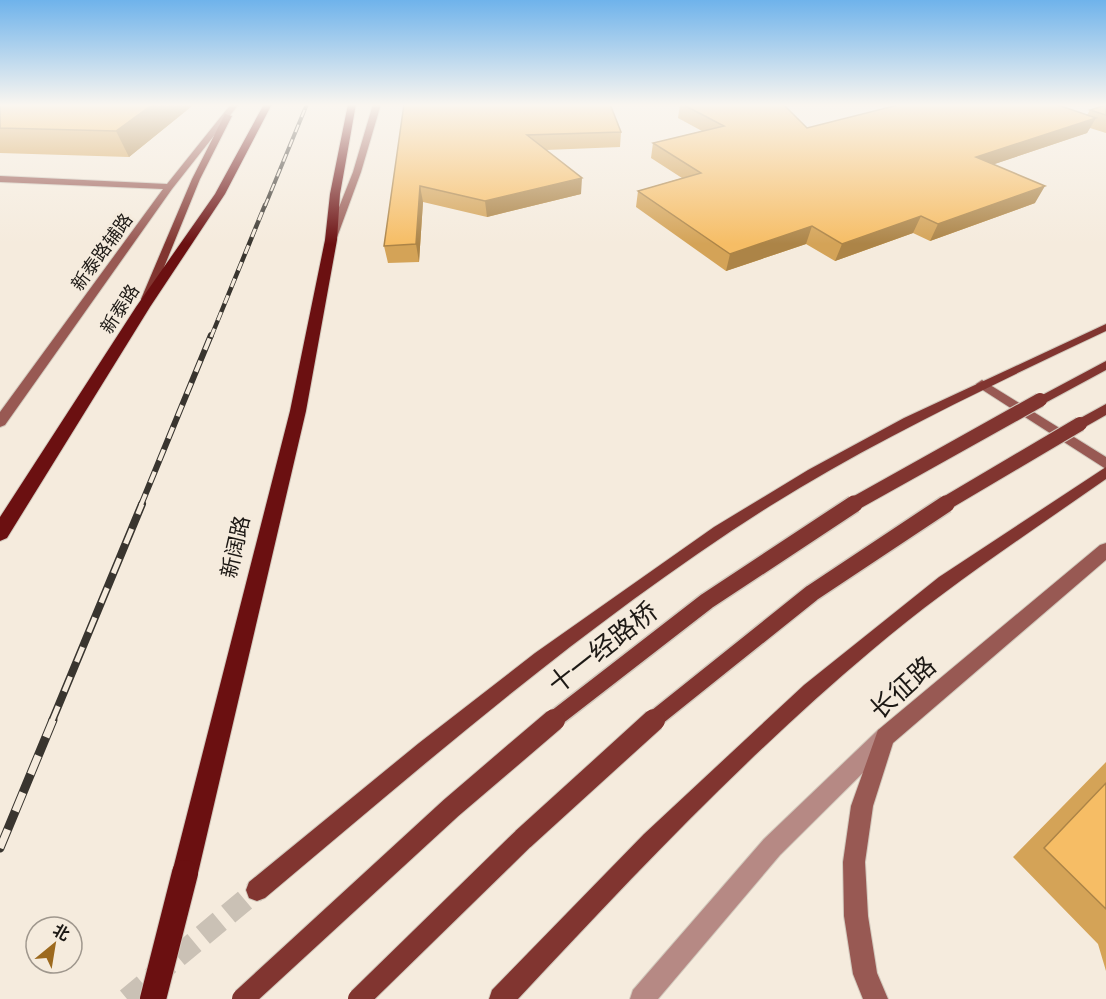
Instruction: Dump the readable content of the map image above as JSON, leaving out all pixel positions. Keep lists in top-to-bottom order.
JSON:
{
  "streets": {
    "highway": ["新泰路", "新阔路"],
    "main road": ["十一经路桥"],
    "street": ["新泰路辅路", "长征路"]
  },
  "north": "top right"
}
